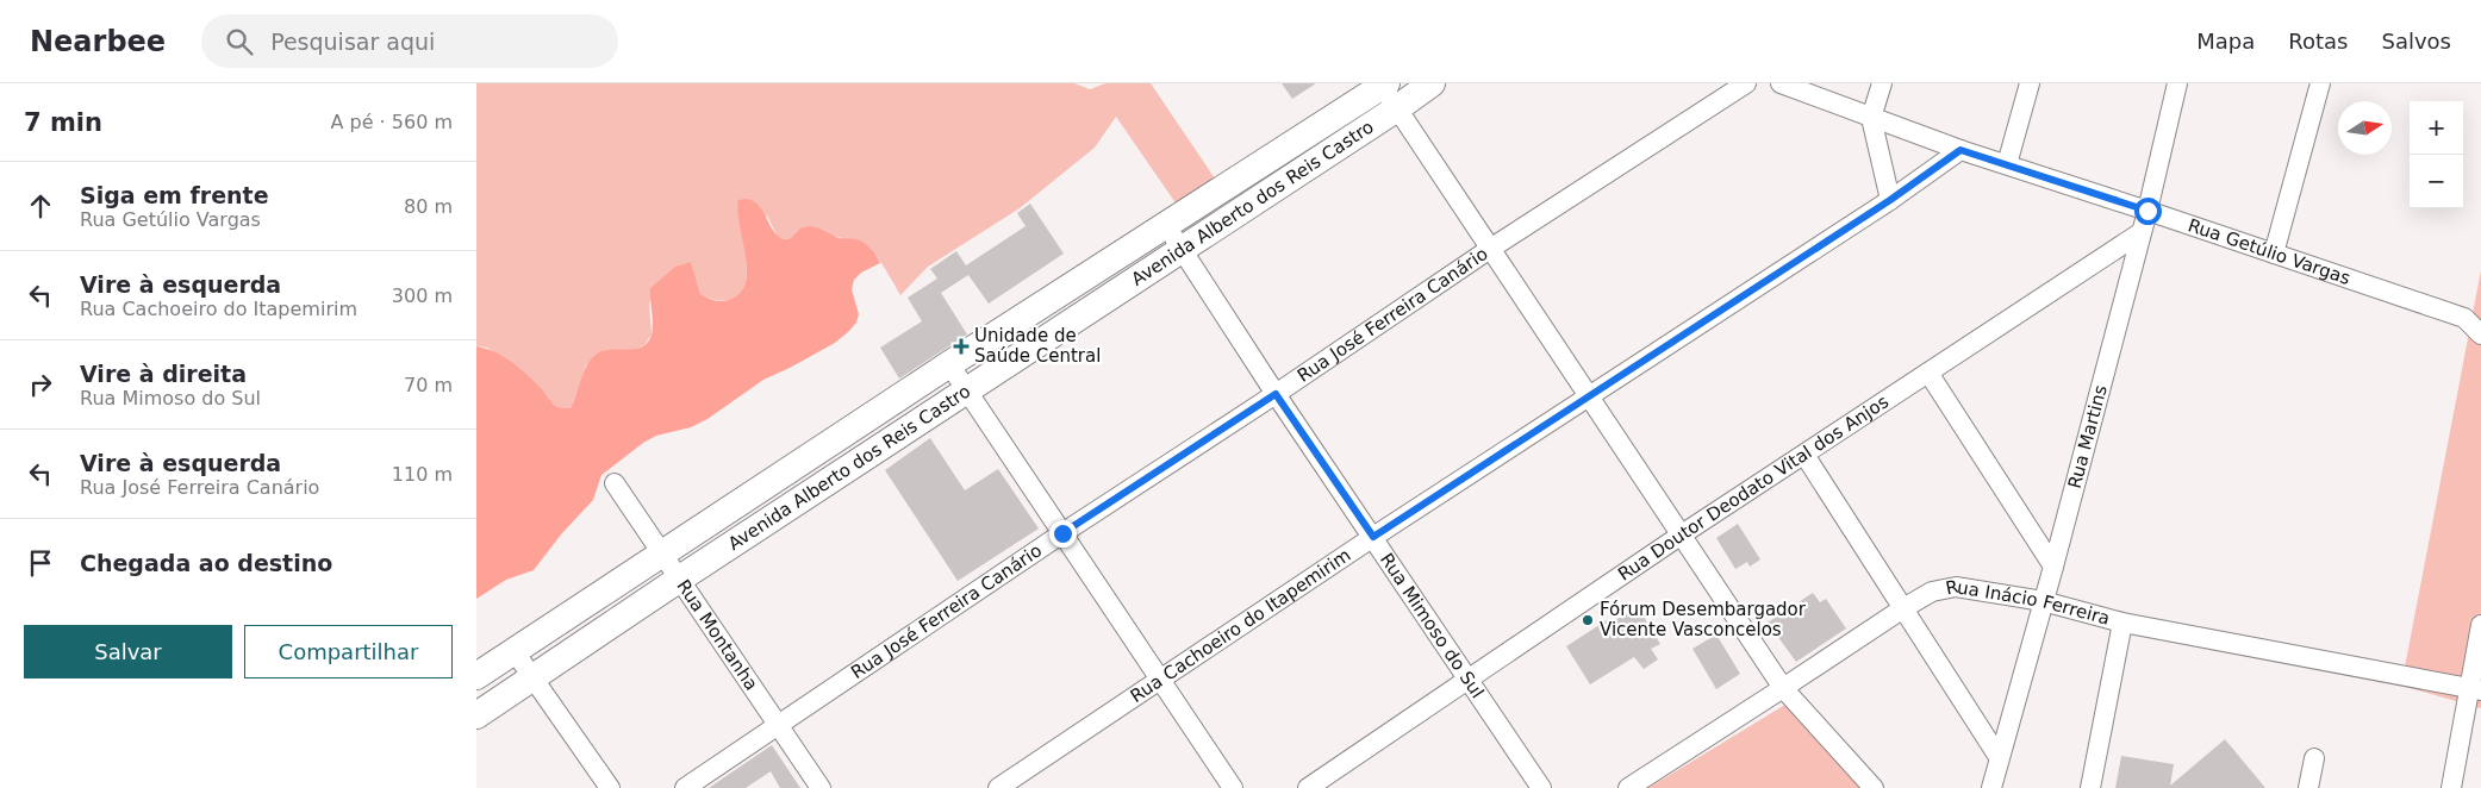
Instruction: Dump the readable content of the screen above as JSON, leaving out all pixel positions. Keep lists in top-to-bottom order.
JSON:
{
  "streets": {
    "main road": ["Avenida Alberto dos Reis Castro"],
    "street": [
      "Rua Getúlio Vargas",
      "Rua José Ferreira Canário",
      "Rua Martins",
      "Rua Doutor Deodato Vital dos Anjos",
      "Rua Inácio Ferreira",
      "Rua Mimoso do Sul",
      "Rua Cachoeiro do Itapemirim",
      "Rua Montanha"
    ]
  },
  "crossings": [
    ["Avenida Alberto dos Reis Castro", "Rua Mimoso do Sul"],
    ["Avenida Alberto dos Reis Castro", "Rua Montanha"],
    ["Rua Getúlio Vargas", "Rua Martins"],
    ["Rua Getúlio Vargas", "Rua Cachoeiro do Itapemirim"],
    ["Rua José Ferreira Canário", "Rua Mimoso do Sul"],
    ["Rua José Ferreira Canário", "Rua Montanha"],
    ["Rua Martins", "Rua Doutor Deodato Vital dos Anjos"],
    ["Rua Martins", "Rua Inácio Ferreira"],
    ["Rua Doutor Deodato Vital dos Anjos", "Rua Mimoso do Sul"],
    ["Rua Mimoso do Sul", "Rua Cachoeiro do Itapemirim"]
  ],
  "places": {
    "health": ["Unidade de Saúde Central"],
    "other": ["Fórum Desembargador Vicente Vasconcelos"]
  },
  "north": "right",
  "page": {
    "header": "Nearbee",
    "search": "Pesquisar aqui",
    "nav": ["Mapa", "Rotas", "Salvos"],
    "heading": ["7 min", "A pé · 560 m"],
    "map_buttons": ["+", "−"],
    "list": [
      ["Siga em frente", "Rua Getúlio Vargas", "80 m"],
      ["Vire à esquerda", "Rua Cachoeiro do Itapemirim", "300 m"],
      ["Vire à direita", "Rua Mimoso do Sul", "70 m"],
      ["Vire à esquerda", "Rua José Ferreira Canário", "110 m"],
      "Chegada ao destino"
    ],
    "buttons": ["Salvar", "Compartilhar"]
  }
}
